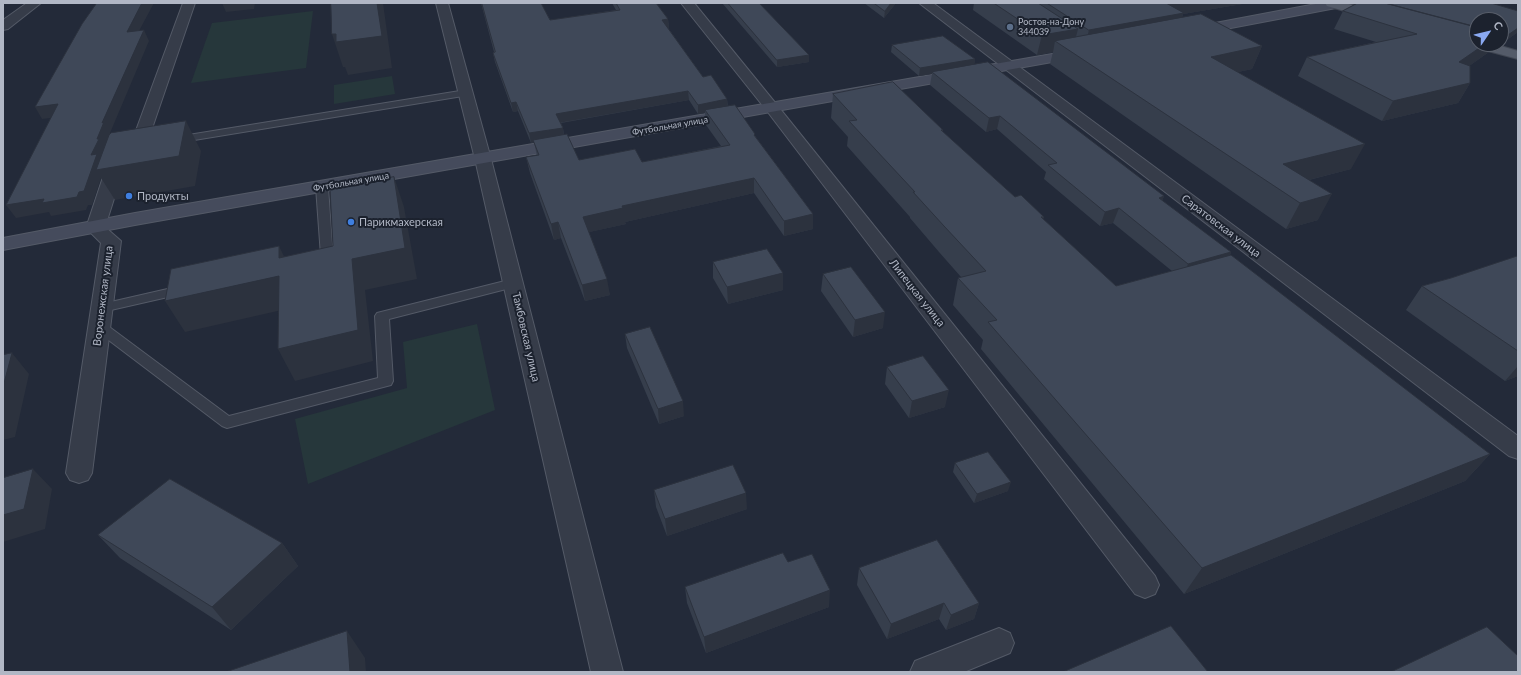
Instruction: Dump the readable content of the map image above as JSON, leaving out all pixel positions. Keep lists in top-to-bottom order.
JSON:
{
  "streets": {
    "main road": ["Футбольная улица"],
    "street": [
      "Саратовская улица",
      "Липецкая улица",
      "Воронежская улица",
      "Тамбовская улица"
    ]
  },
  "crossings": [
    ["Футбольная улица", "Саратовская улица"],
    ["Футбольная улица", "Липецкая улица"],
    ["Футбольная улица", "Воронежская улица"],
    ["Футбольная улица", "Тамбовская улица"]
  ],
  "places": ["Ростов-на-Дону 344039", "Продукты", "Парикмахерская"],
  "north": "top right"
}
